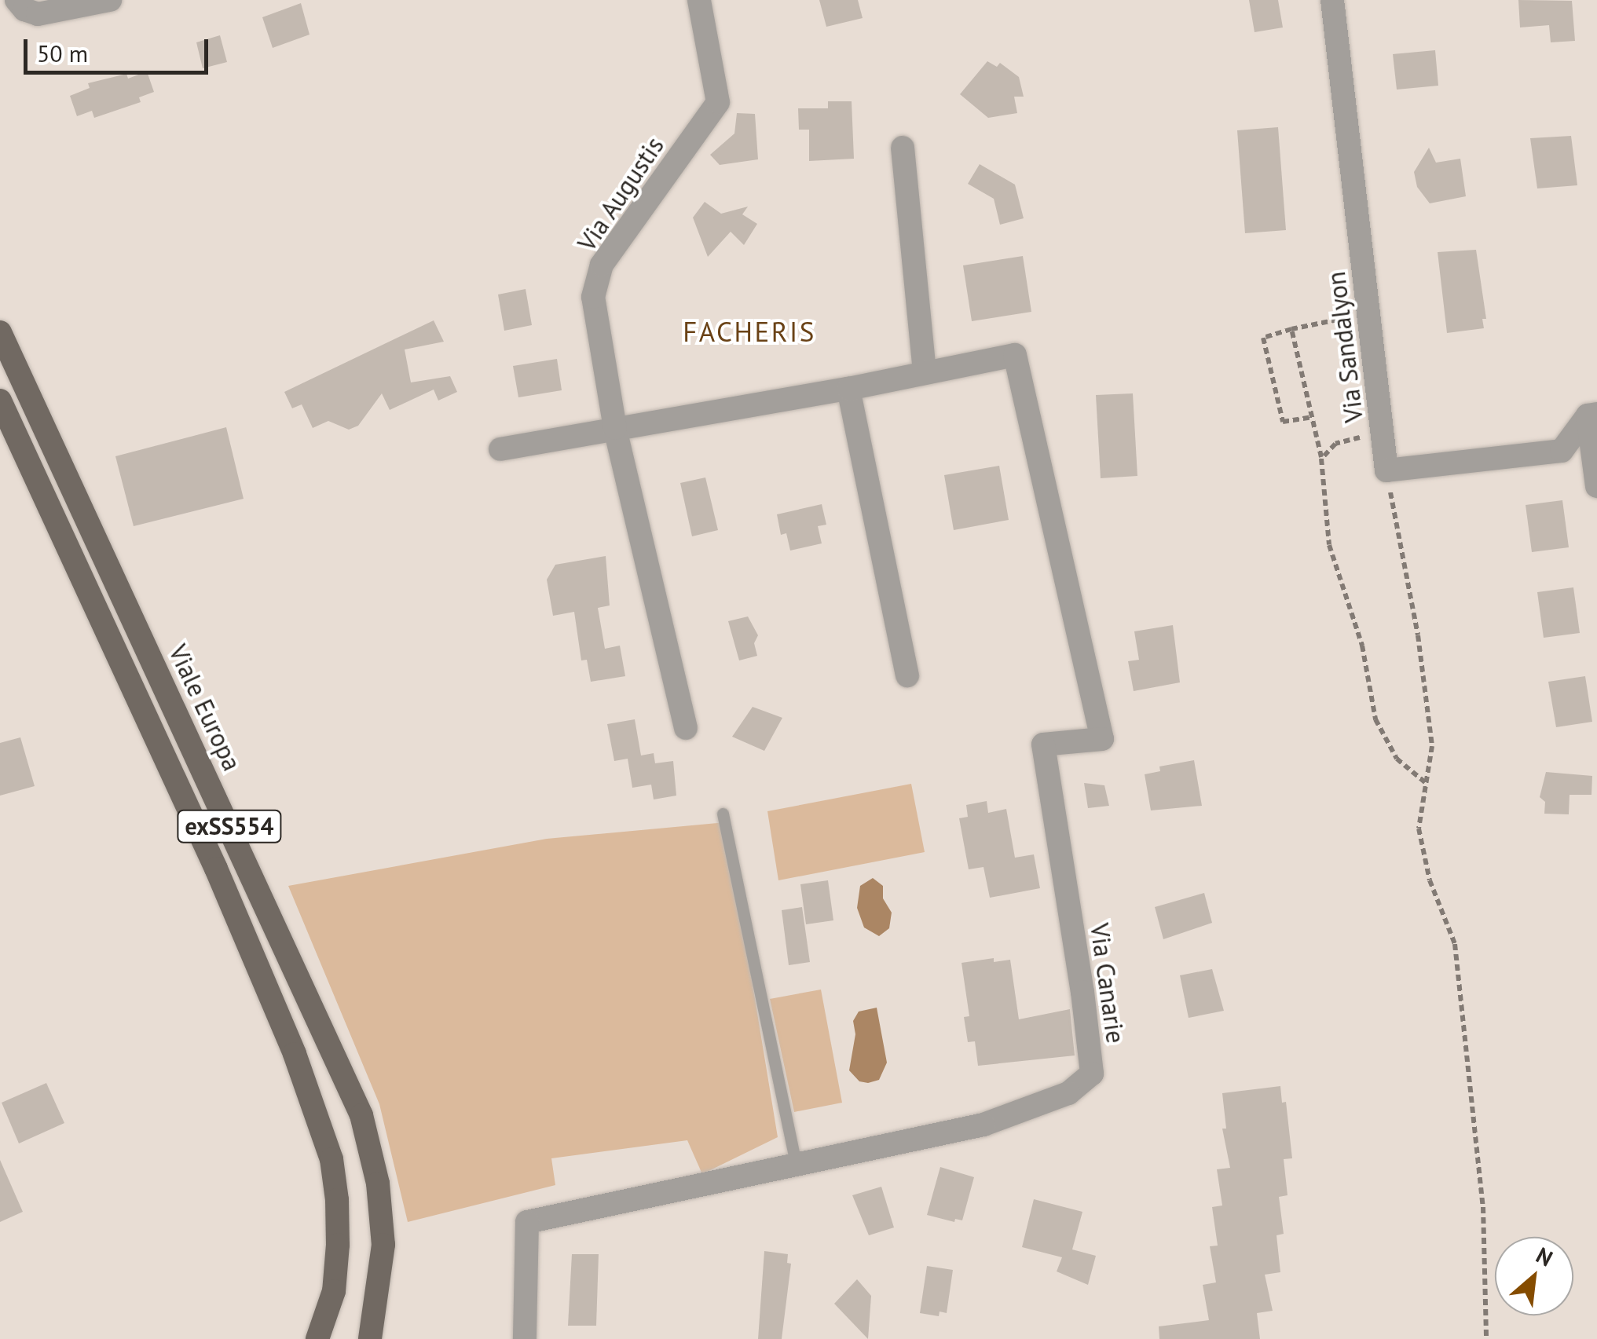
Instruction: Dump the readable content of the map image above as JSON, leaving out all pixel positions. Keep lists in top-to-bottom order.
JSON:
{
  "streets": {
    "main road": ["Viale Europa", "exSS554"],
    "street": ["Via Augustis", "Via Sandalyon", "Via Canarie"]
  },
  "districts": ["FACHERIS"],
  "scale_bar": "50 m",
  "north": "top right"
}
